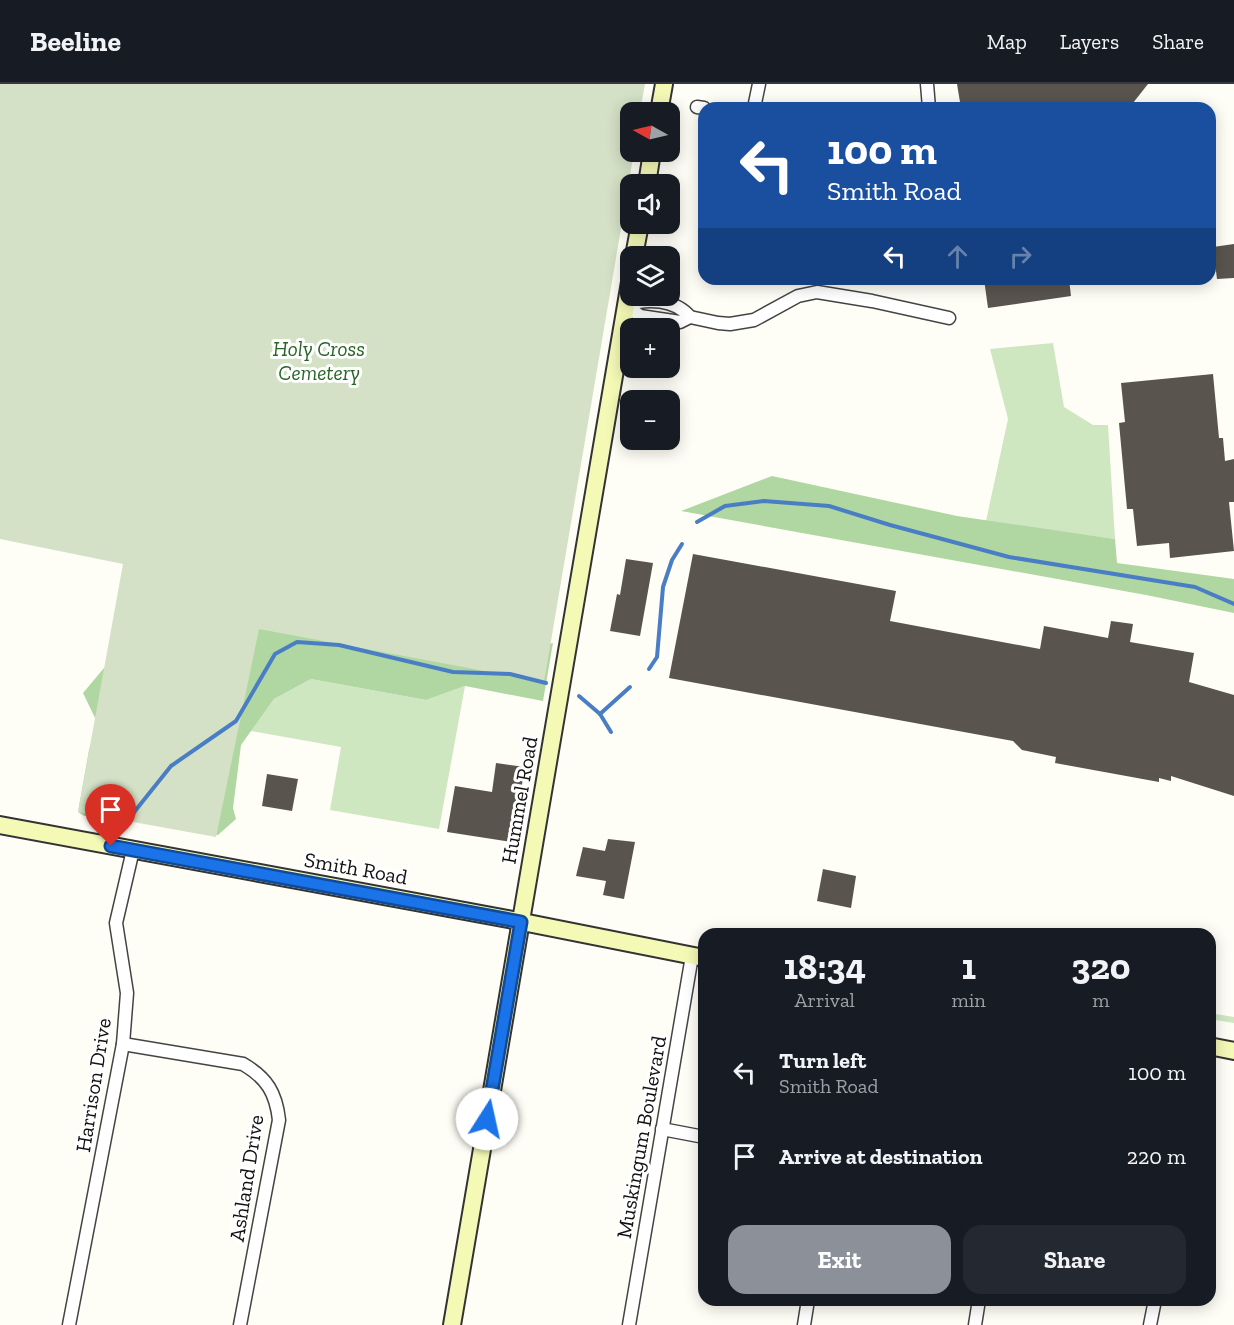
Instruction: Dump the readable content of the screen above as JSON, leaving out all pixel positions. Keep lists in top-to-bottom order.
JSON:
{
  "streets": {
    "street": [
      "Hummel Road",
      "Smith Road",
      "Harrison Drive",
      "Muskingum Boulevard",
      "Ashland Drive"
    ]
  },
  "crossings": [
    ["Hummel Road", "Smith Road"],
    ["Smith Road", "Harrison Drive"],
    ["Smith Road", "Muskingum Boulevard"],
    ["Harrison Drive", "Ashland Drive"]
  ],
  "parks": ["Holy Cross Cemetery"],
  "north": "left",
  "page": {
    "header": "Beeline",
    "nav": ["Map", "Layers", "Share"],
    "map_buttons": ["+", "−"],
    "turn": ["100 m", "Smith Road"],
    "eta": [
      "18:34",
      "Arrival",
      "1",
      "min",
      "320",
      "m"
    ],
    "list": [
      {
        "name": "Turn left",
        "note": "Smith Road",
        "value": "100 m"
      },
      {
        "name": "Arrive at destination",
        "value": "220 m"
      }
    ],
    "buttons": ["Exit", "Share"]
  }
}
